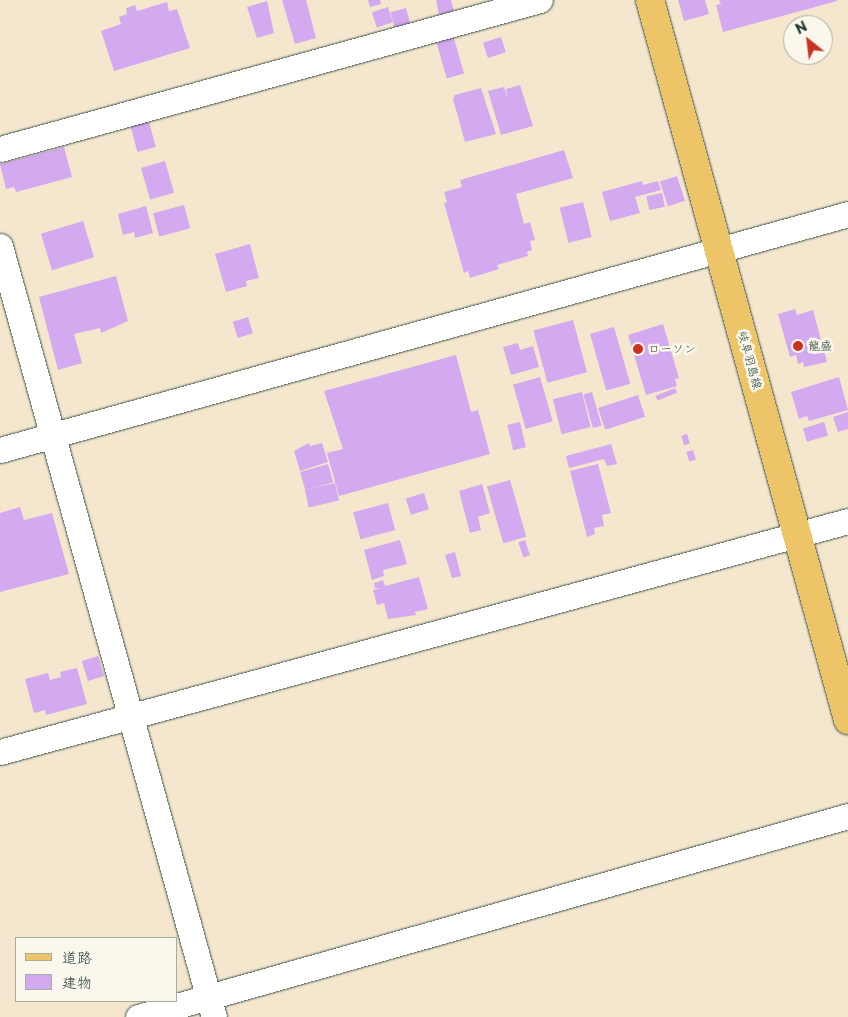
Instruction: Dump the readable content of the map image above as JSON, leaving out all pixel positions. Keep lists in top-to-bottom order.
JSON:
{
  "streets": {
    "main road": ["岐阜羽島線"]
  },
  "places": ["龍盛", "ローソン"],
  "legend": ["道路", "建物"],
  "north": "top left"
}
